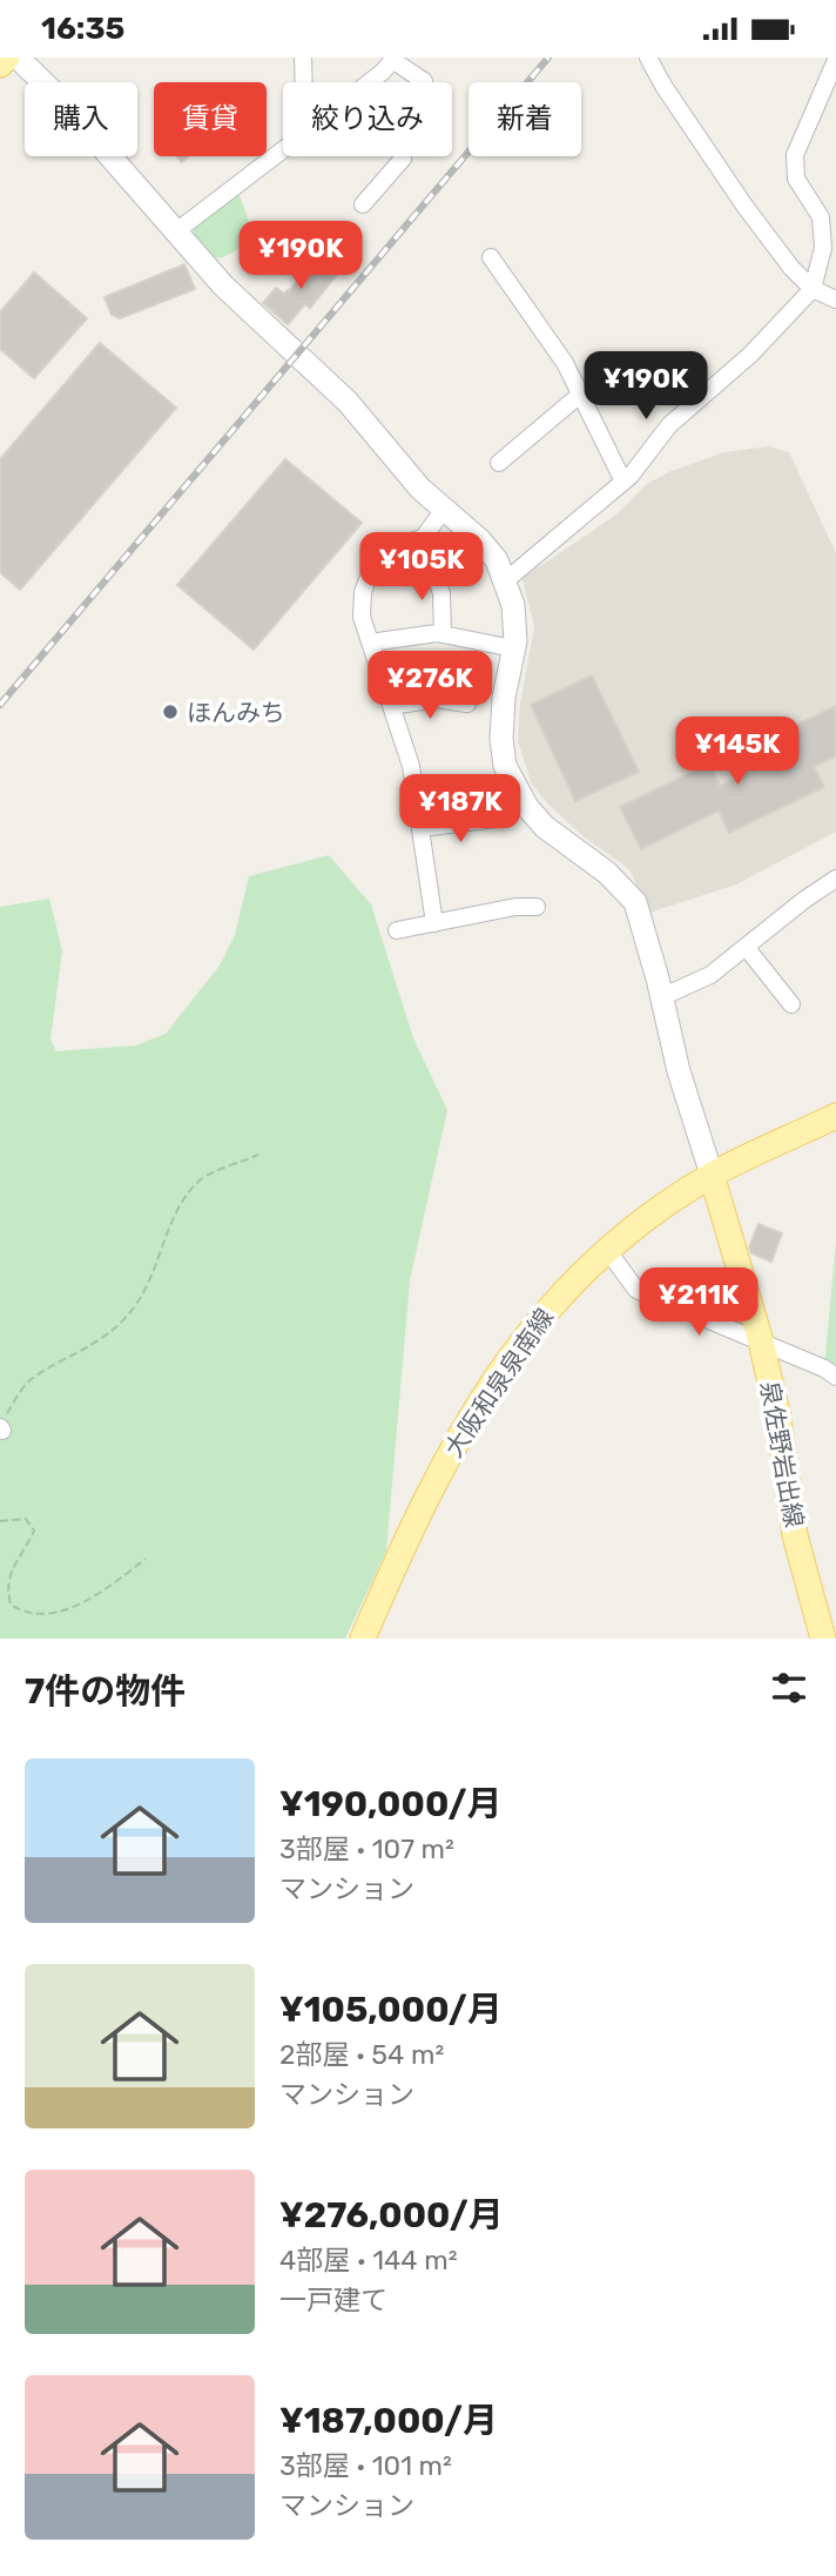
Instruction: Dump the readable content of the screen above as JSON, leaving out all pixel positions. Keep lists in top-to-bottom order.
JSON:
{
  "streets": {
    "main road": ["大阪和泉泉南線", "泉佐野岩出線"]
  },
  "crossings": [
    ["大阪和泉泉南線", "泉佐野岩出線"]
  ],
  "places": ["ほんみち"],
  "page": {
    "status": "16:35",
    "chip": [
      "購入",
      "賃貸",
      "絞り込み",
      "新着"
    ],
    "price": [
      "¥190K",
      "¥190K",
      "¥105K",
      "¥276K",
      "¥145K",
      "¥187K",
      "¥211K"
    ],
    "heading": "7件の物件",
    "list": [
      {
        "name": "¥190,000/月",
        "note": "3部屋 · 107 m² · マンション"
      },
      {
        "name": "¥105,000/月",
        "note": "2部屋 · 54 m² · マンション"
      },
      {
        "name": "¥276,000/月",
        "note": "4部屋 · 144 m² · 一戸建て"
      },
      {
        "name": "¥187,000/月",
        "note": "3部屋 · 101 m² · マンション"
      }
    ]
  }
}
